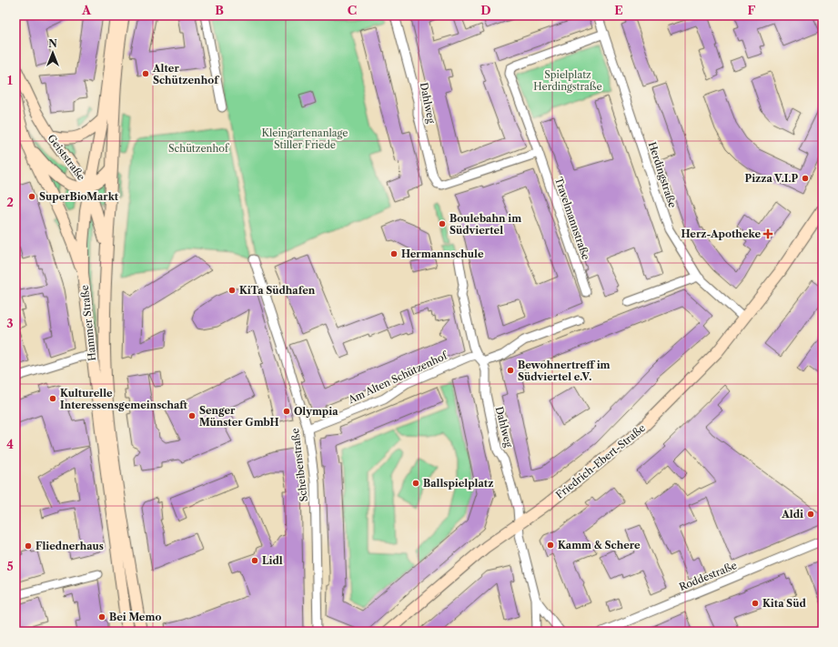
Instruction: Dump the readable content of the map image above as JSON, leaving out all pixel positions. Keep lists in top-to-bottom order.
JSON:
{
  "streets": {
    "main road": ["Geiststraße", "Hammer Straße", "Friedrich-Ebert-Straße"],
    "street": [
      "Dahlweg",
      "Herdingstraße",
      "Travelmannstraße",
      "Am Alten Schützenhof",
      "Scheibenstraße",
      "Roddestraße"
    ]
  },
  "crossings": [
    ["Dahlweg", "Travelmannstraße"],
    ["Dahlweg", "Friedrich-Ebert-Straße"],
    ["Geiststraße", "Hammer Straße"],
    ["Herdingstraße", "Travelmannstraße"],
    ["Herdingstraße", "Friedrich-Ebert-Straße"],
    ["Am Alten Schützenhof", "Scheibenstraße"]
  ],
  "parks": ["Spielplatz Herdingstraße", "Kleingartenanlage Stiller Friede", "Schützenhof"],
  "places": {
    "other": [
      "Alter Schützenhof",
      "Pizza V.I.P",
      "SuperBioMarkt",
      "Boulebahn im Südviertel",
      "Hermannschule",
      "KiTa Südhafen",
      "Bewohnertreff im Südviertel e.V.",
      "Kulturelle Interessensgemeinschaft",
      "Olympia",
      "Senger Münster GmbH",
      "Ballspielplatz",
      "Aldi",
      "Kamm & Schere",
      "Fliednerhaus",
      "Lidl",
      "Kita Süd",
      "Bei Memo"
    ],
    "health": ["Herz-Apotheke"]
  },
  "north": "top",
  "grid": {
    "columns": [
      "A",
      "B",
      "C",
      "D",
      "E",
      "F"
    ],
    "rows": [
      "1",
      "2",
      "3",
      "4",
      "5"
    ]
  }
}
